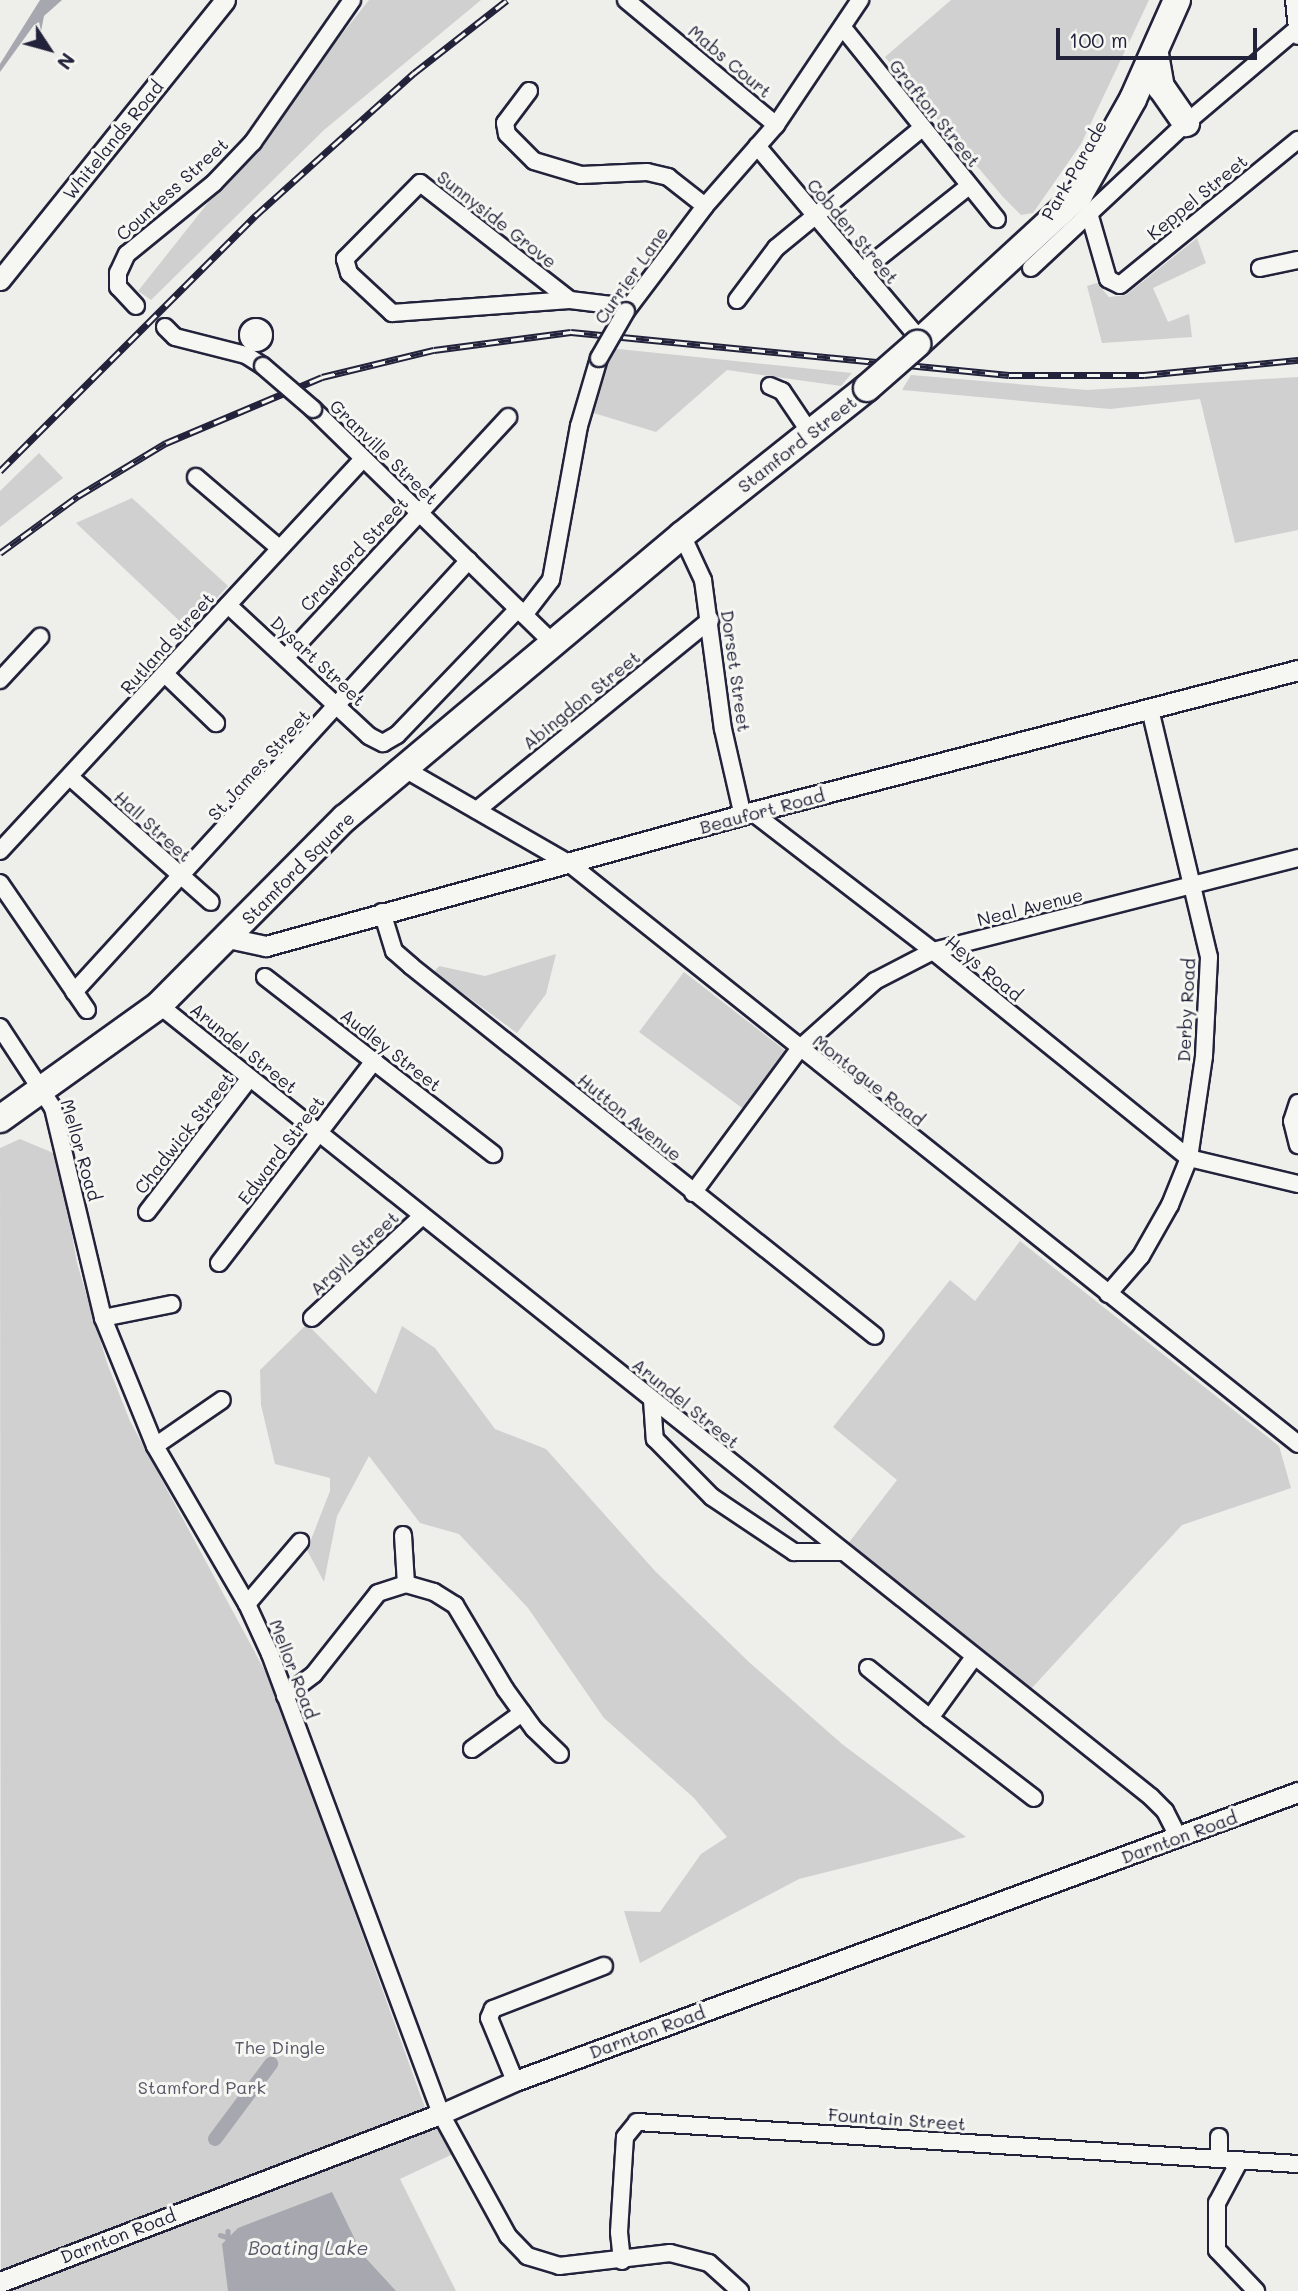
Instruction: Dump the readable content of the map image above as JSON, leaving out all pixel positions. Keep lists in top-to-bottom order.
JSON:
{
  "streets": {
    "highway": ["Park Parade", "Stamford Street", "Stamford Square"],
    "street": [
      "Mabs Court",
      "Grafton Street",
      "Whitelands Road",
      "Countess Street",
      "Keppel Street",
      "Sunnyside Grove",
      "Cobden Street",
      "Currier Lane",
      "Granville Street",
      "Crawford Street",
      "Rutland Street",
      "Dysart Street",
      "Dorset Street",
      "Abingdon Street",
      "St James Street",
      "Beaufort Road",
      "Hall Street",
      "Neal Avenue",
      "Heys Road",
      "Derby Road",
      "Arundel Street",
      "Audley Street",
      "Montague Road",
      "Hutton Avenue",
      "Chadwick Street",
      "Mellor Road",
      "Edward Street",
      "Argyll Street",
      "Darnton Road",
      "Fountain Street"
    ]
  },
  "crossings": [
    ["Mabs Court", "Currier Lane"],
    ["Grafton Street", "Currier Lane"],
    ["Park Parade", "Stamford Street"],
    ["Sunnyside Grove", "Currier Lane"],
    ["Cobden Street", "Currier Lane"],
    ["Cobden Street", "Stamford Street"],
    ["Currier Lane", "Granville Street"],
    ["Currier Lane", "Dysart Street"],
    ["Stamford Street", "Granville Street"],
    ["Stamford Street", "Dorset Street"],
    ["Stamford Street", "Stamford Square"],
    ["Granville Street", "Crawford Street"],
    ["Granville Street", "Rutland Street"],
    ["Granville Street", "Dysart Street"],
    ["Granville Street", "St James Street"],
    ["Granville Street", "Stamford Square"],
    ["Crawford Street", "Dysart Street"],
    ["Rutland Street", "Dysart Street"],
    ["Rutland Street", "Hall Street"],
    ["Dysart Street", "St James Street"],
    ["Dorset Street", "Abingdon Street"],
    ["Dorset Street", "Beaufort Road"],
    ["Dorset Street", "Heys Road"],
    ["Abingdon Street", "Montague Road"],
    ["St James Street", "Hall Street"],
    ["Beaufort Road", "Stamford Square"],
    ["Beaufort Road", "Heys Road"],
    ["Beaufort Road", "Derby Road"],
    ["Beaufort Road", "Montague Road"],
    ["Beaufort Road", "Hutton Avenue"],
    ["Stamford Square", "Arundel Street"],
    ["Stamford Square", "Montague Road"],
    ["Stamford Square", "Mellor Road"],
    ["Neal Avenue", "Heys Road"],
    ["Neal Avenue", "Derby Road"],
    ["Neal Avenue", "Montague Road"],
    ["Neal Avenue", "Hutton Avenue"],
    ["Heys Road", "Derby Road"],
    ["Derby Road", "Montague Road"],
    ["Arundel Street", "Chadwick Street"],
    ["Arundel Street", "Edward Street"],
    ["Arundel Street", "Argyll Street"],
    ["Arundel Street", "Darnton Road"],
    ["Audley Street", "Edward Street"],
    ["Mellor Road", "Darnton Road"],
    ["Mellor Road", "Fountain Street"]
  ],
  "water": ["Boating Lake"],
  "parks": ["The Dingle", "Stamford Park"],
  "scale_bar": "100 m",
  "north": "bottom right"
}
